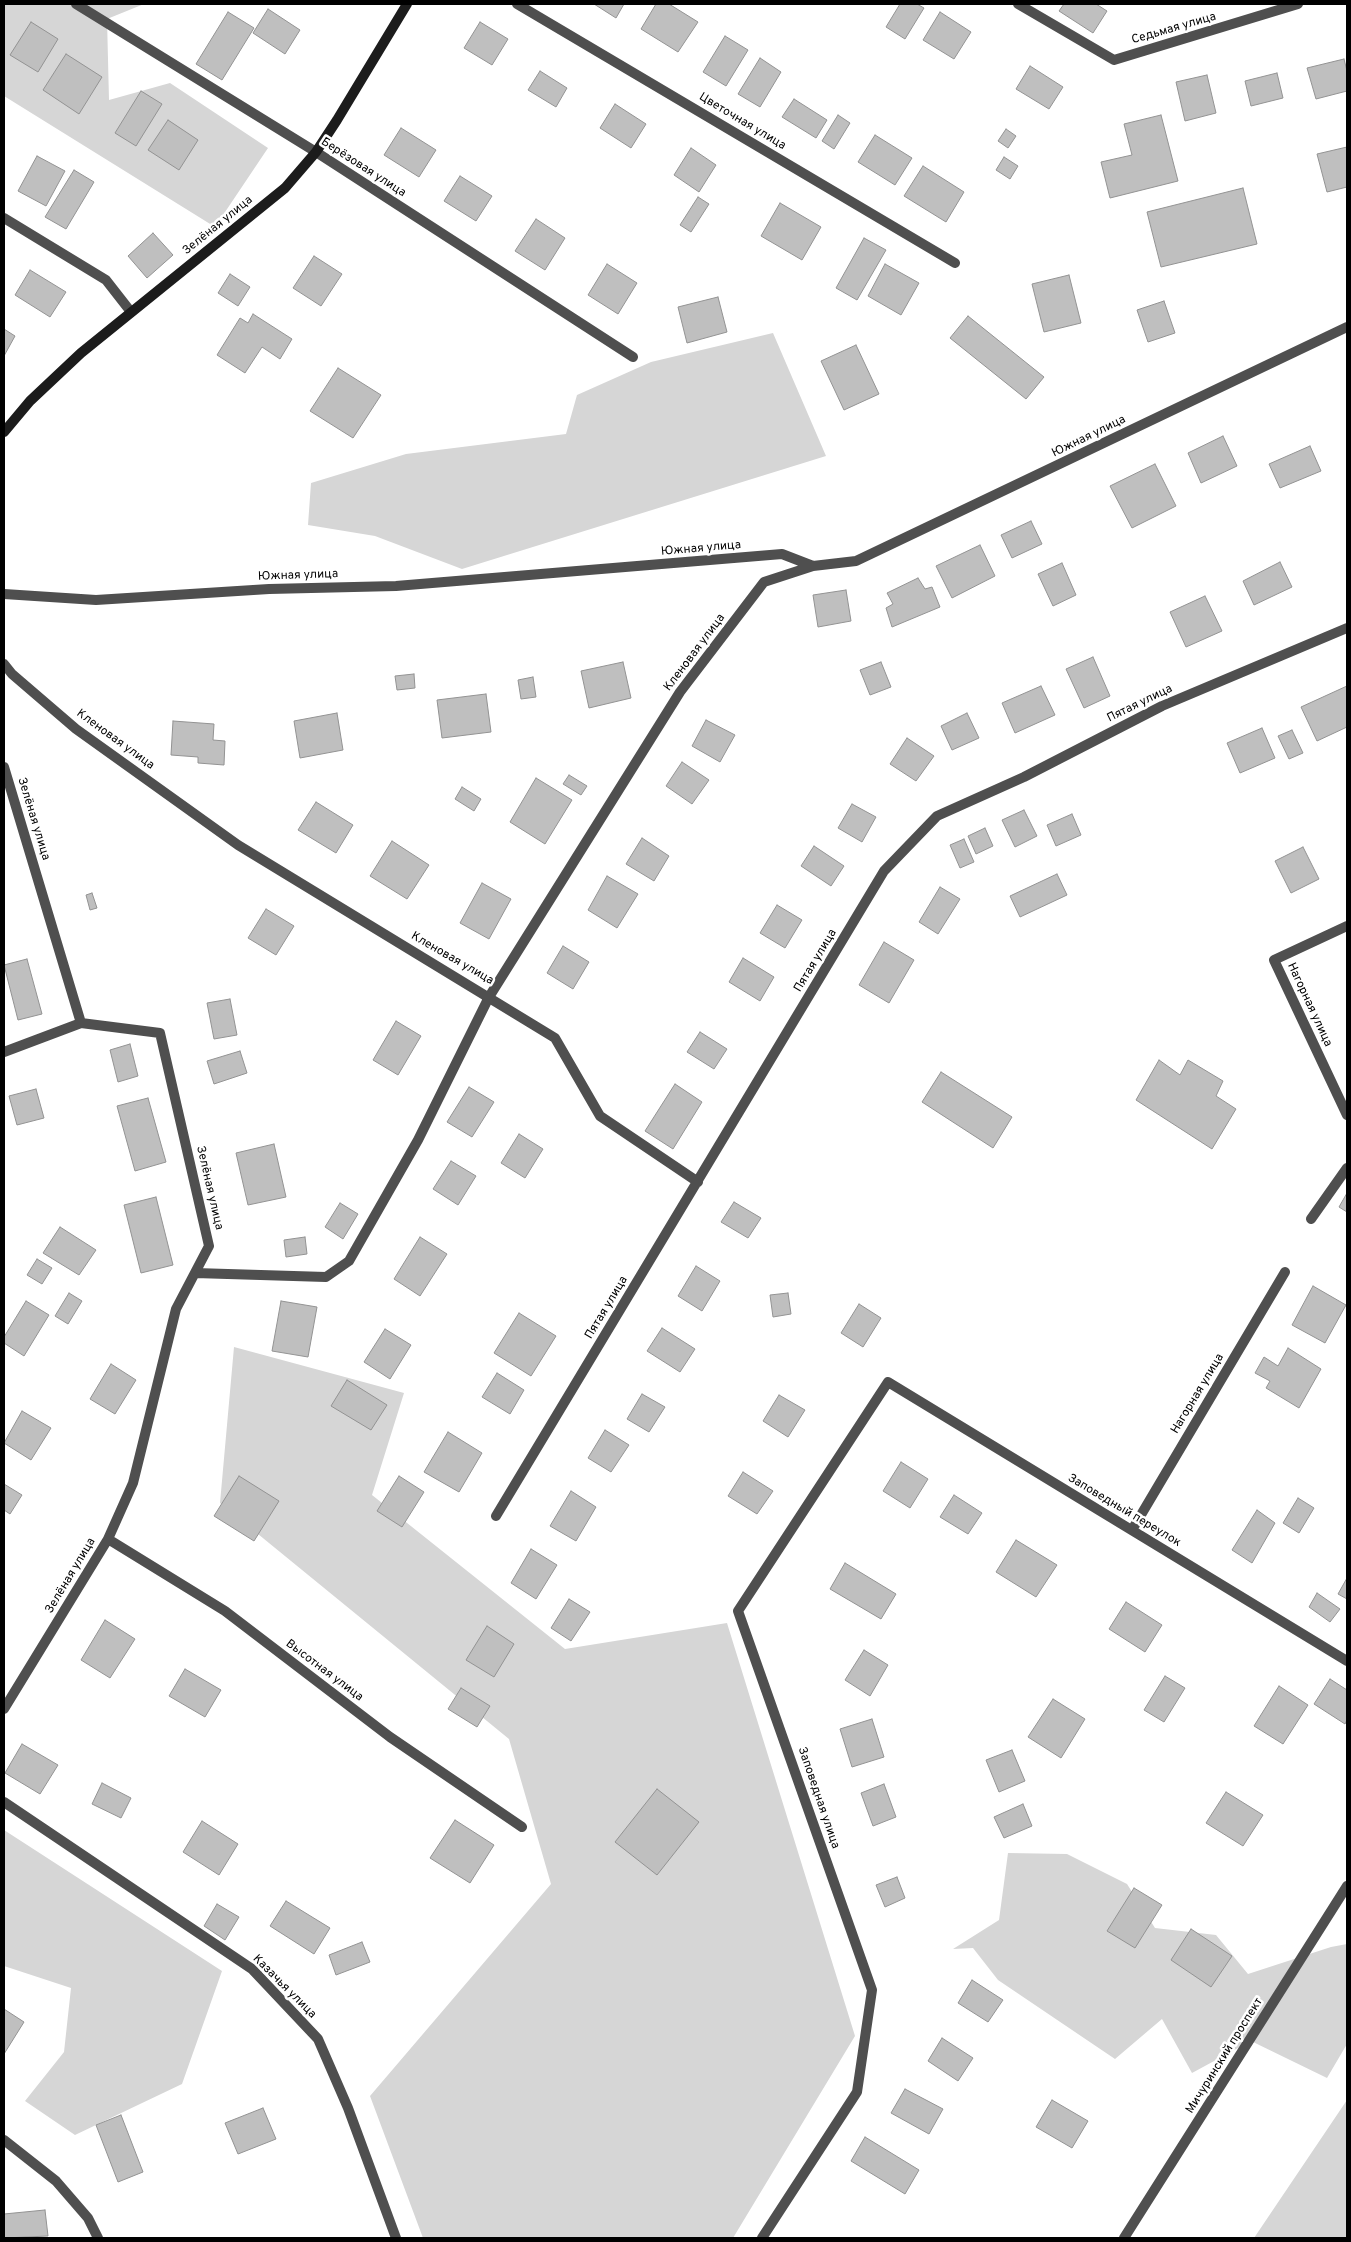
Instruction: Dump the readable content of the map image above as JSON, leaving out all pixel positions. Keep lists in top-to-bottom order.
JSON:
{
  "streets": {
    "street": [
      "Седьмая улица",
      "Цветочная улица",
      "Берёзовая улица",
      "Зелёная улица",
      "Южная улица",
      "Кленовая улица",
      "Пятая улица",
      "Нагорная улица",
      "Заповедный переулок",
      "Высотная улица",
      "Заповедная улица",
      "Казачья улица",
      "Мичуринский проспект"
    ]
  },
  "crossings": [
    ["Берёзовая улица", "Зелёная улица"],
    ["Зелёная улица", "Высотная улица"],
    ["Южная улица", "Кленовая улица"],
    ["Нагорная улица", "Заповедный переулок"],
    ["Заповедный переулок", "Заповедная улица"]
  ]
}
